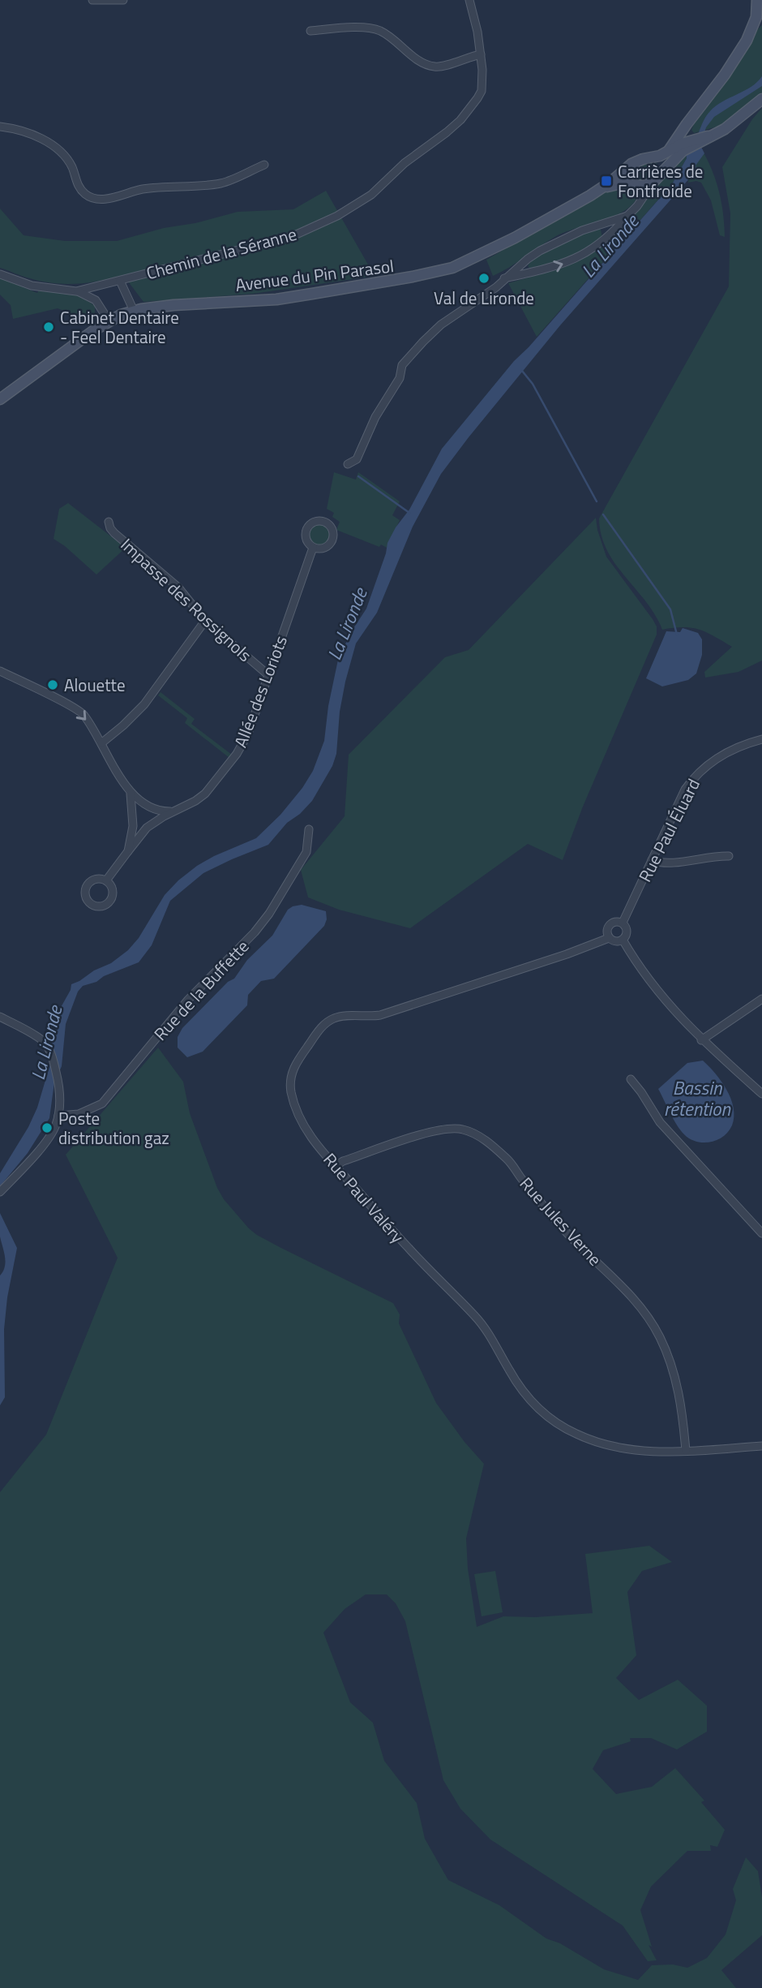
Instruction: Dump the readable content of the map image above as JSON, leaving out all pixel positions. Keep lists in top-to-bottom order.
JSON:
{
  "streets": {
    "street": [
      "Chemin de la Séranne",
      "Avenue du Pin Parasol",
      "Impasse des Rossignols",
      "Allée des Loriots",
      "Rue Paul Éluard",
      "Rue de la Buffette",
      "Rue Paul Valéry",
      "Rue Jules Verne"
    ]
  },
  "crossings": [
    ["Impasse des Rossignols", "Allée des Loriots"],
    ["Rue Paul Éluard", "Rue Paul Valéry"],
    ["Rue Paul Valéry", "Rue Jules Verne"]
  ],
  "water": ["La Lironde", "Bassin rétention"],
  "places": {
    "transit": ["Carrières de Fontfroide"],
    "other": [
      "Val de Lironde",
      "Cabinet Dentaire - Feel Dentaire",
      "Alouette",
      "Poste distribution gaz"
    ]
  }
}
